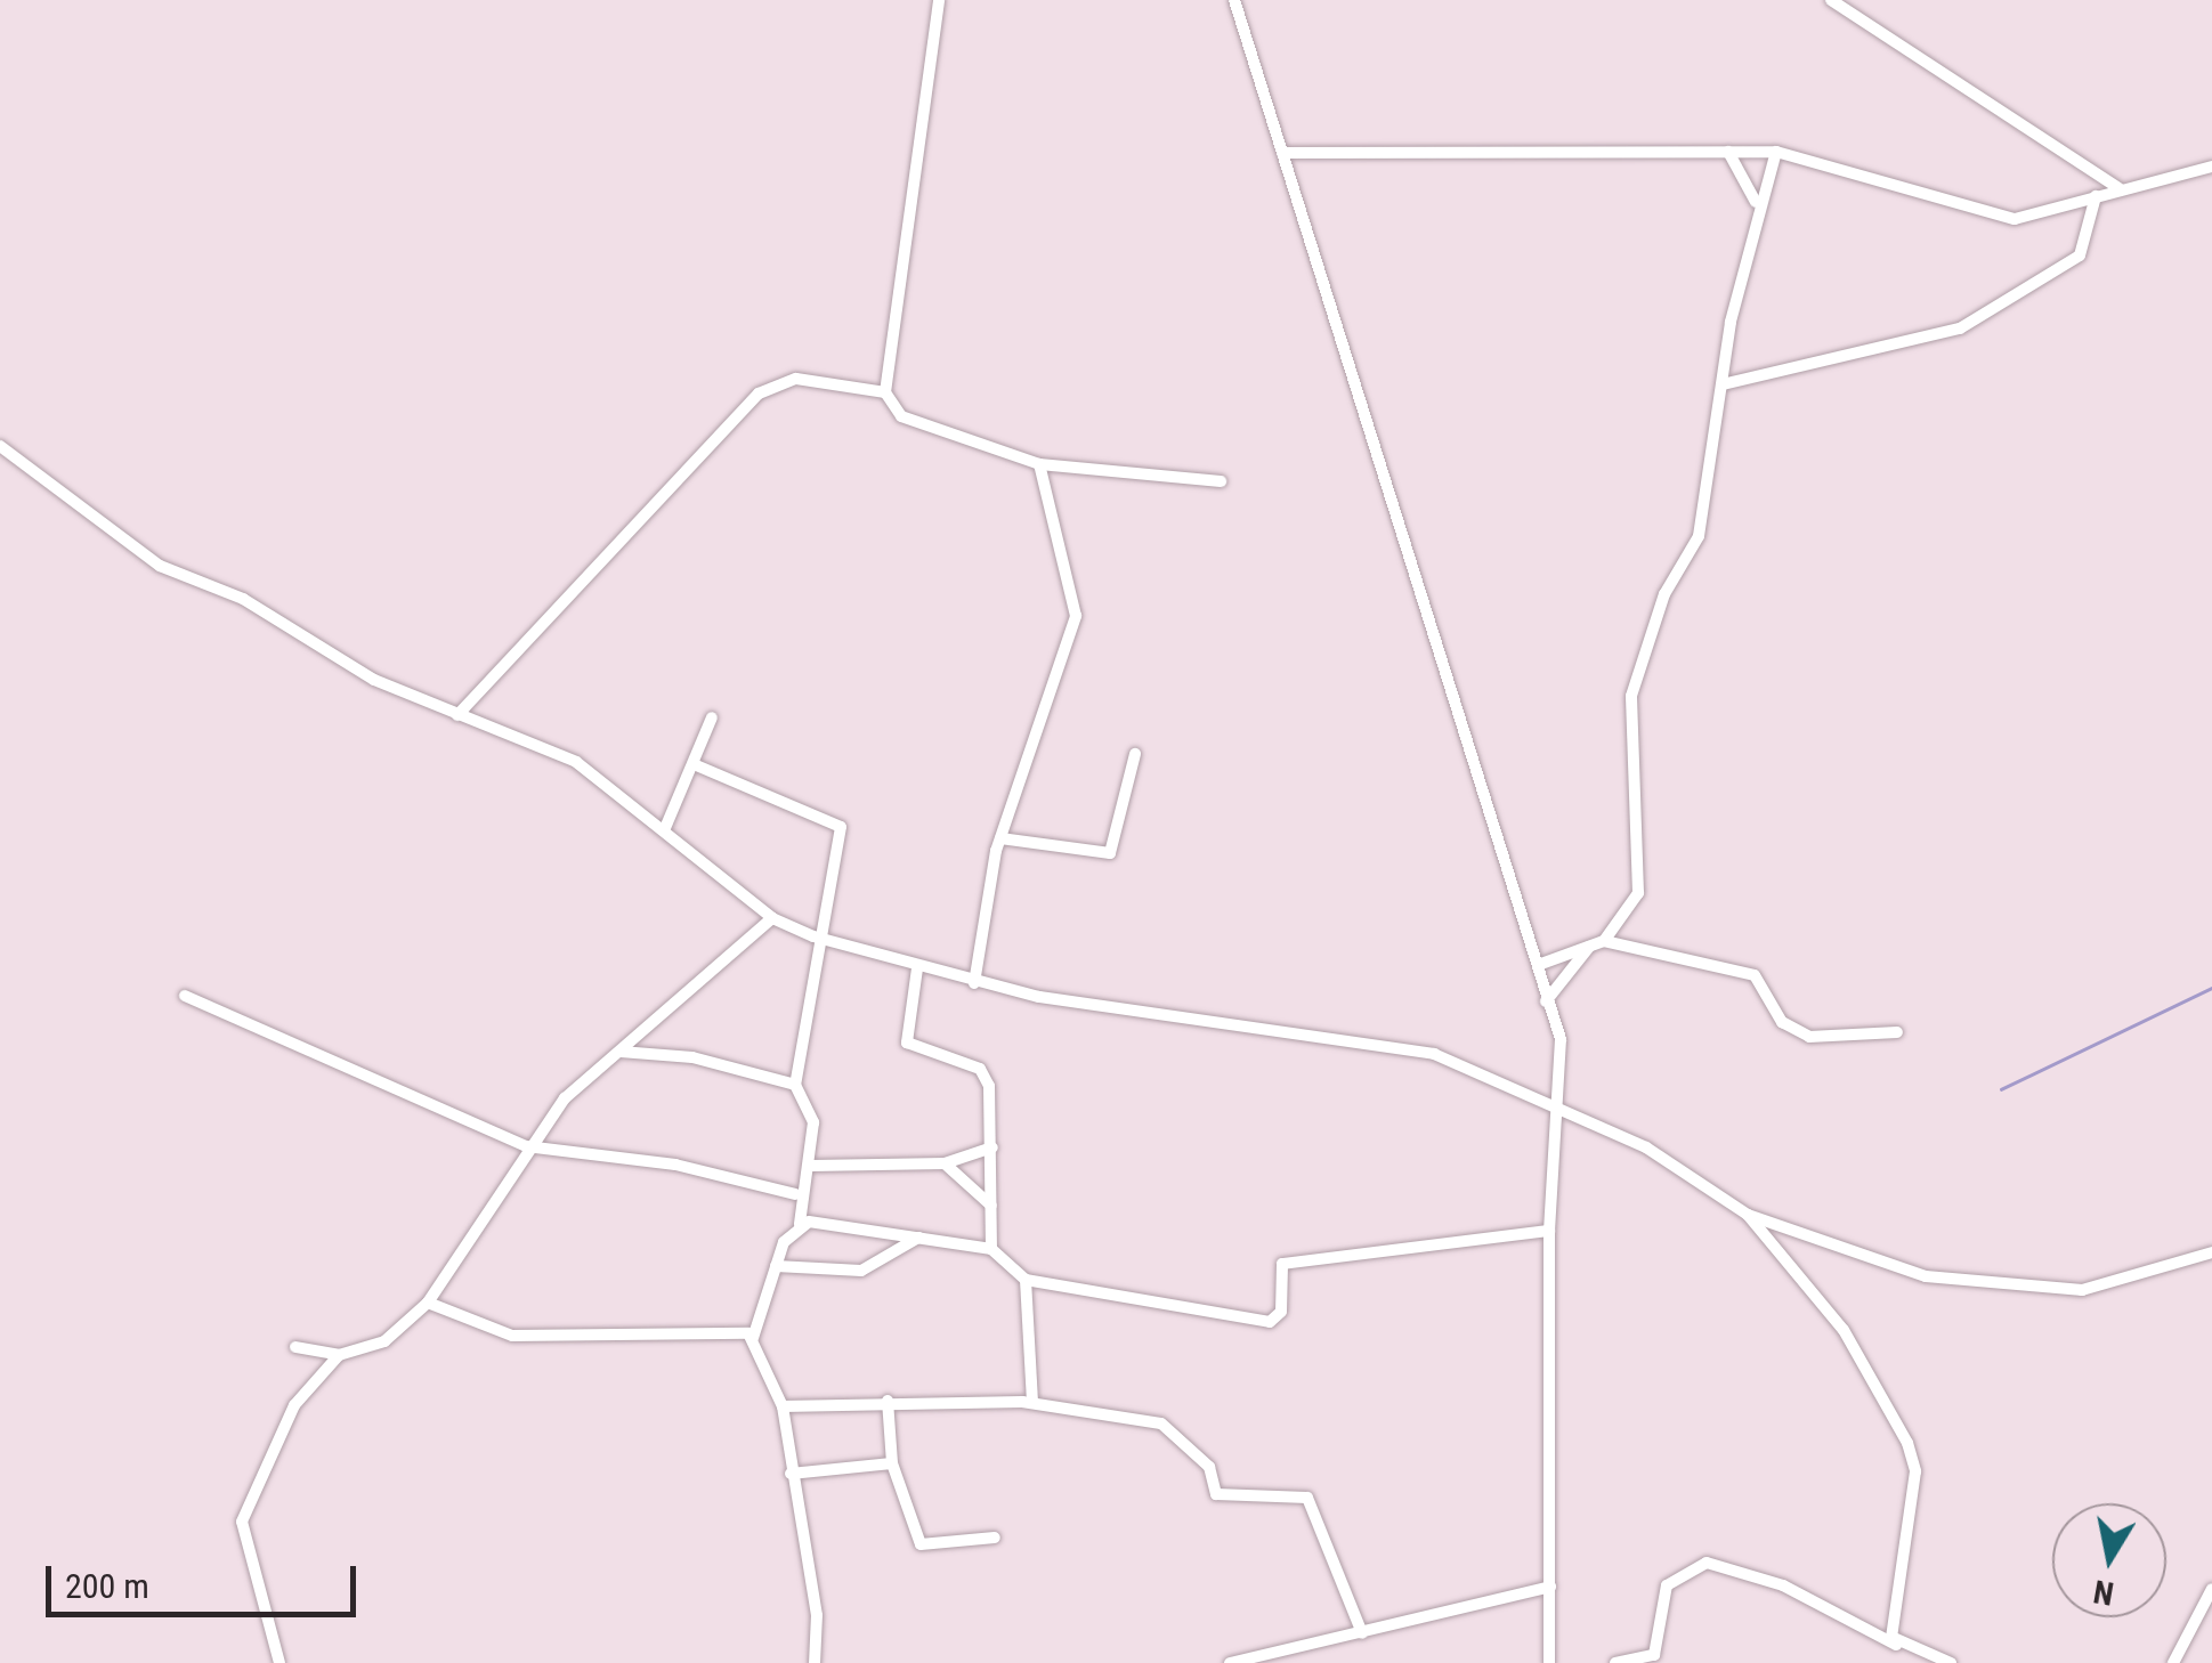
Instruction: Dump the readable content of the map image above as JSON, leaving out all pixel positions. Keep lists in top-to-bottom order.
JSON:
{
  "scale_bar": "200 m",
  "north": "bottom"
}
